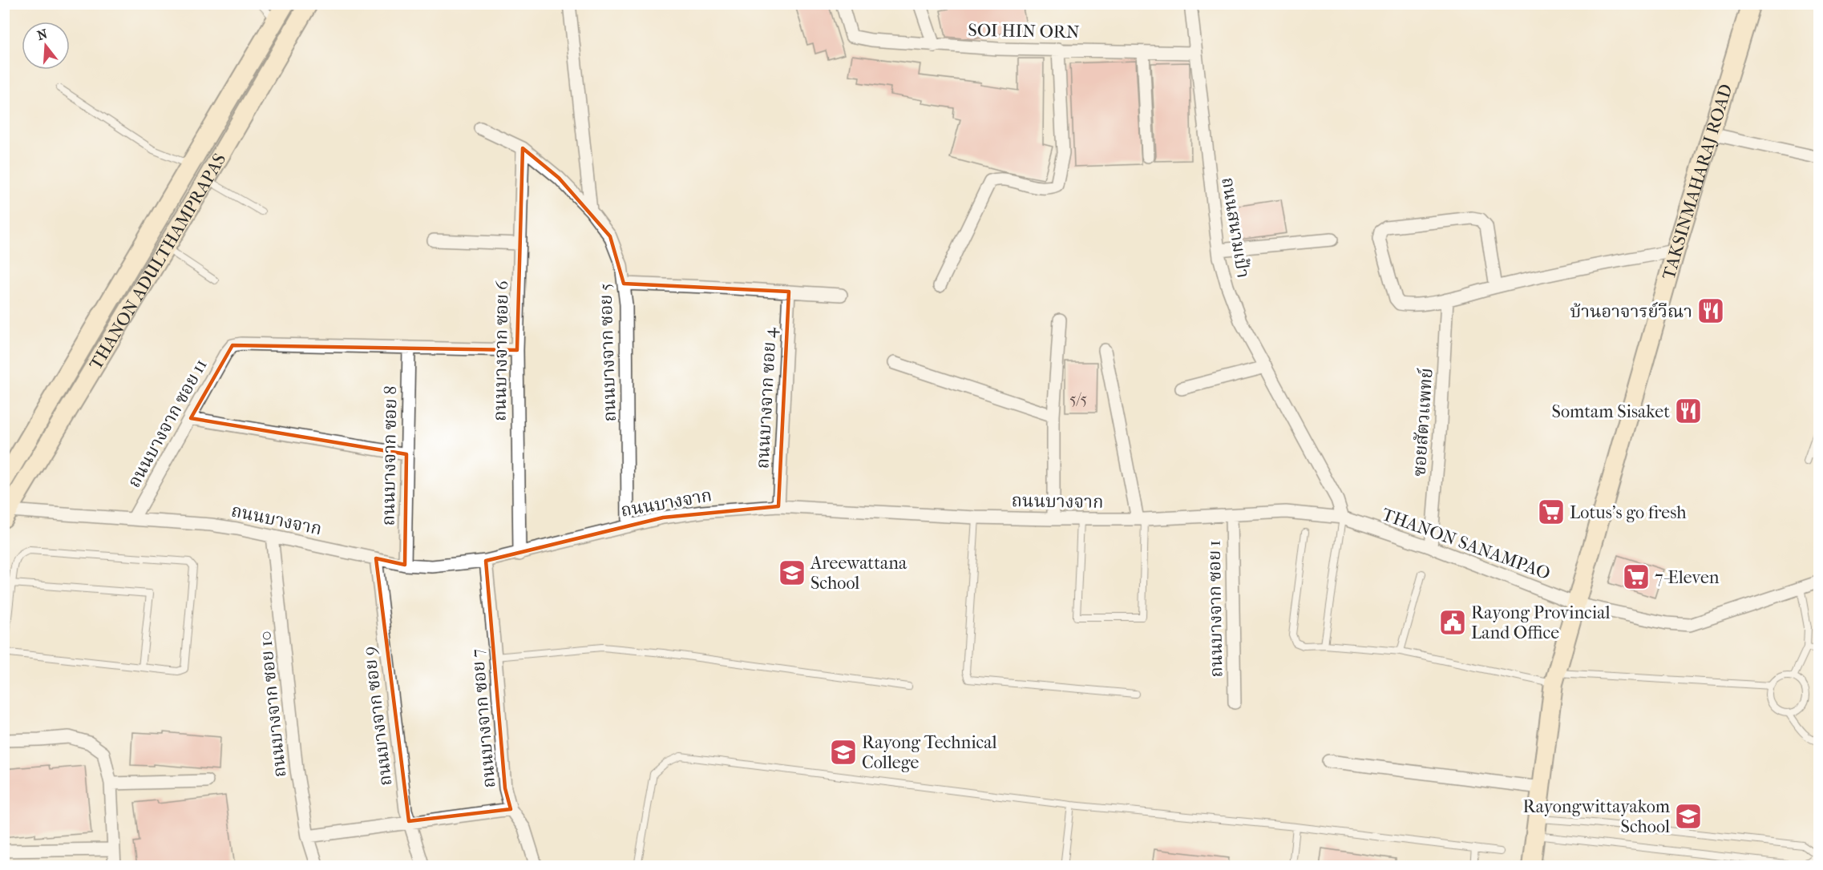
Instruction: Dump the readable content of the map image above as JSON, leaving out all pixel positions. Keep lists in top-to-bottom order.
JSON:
{
  "streets": {
    "street": [
      "SOI HIN ORN",
      "TAKSINMAHARAJ ROAD",
      "ถนนสนามเป้า",
      "THANON ADULTHAMPRAPAS",
      "ถนนบางจาก ซอย 6",
      "ถนนบางจาก ซอย 5",
      "ถนนบางจาก ซอย 4",
      "ซอยสัตวแพทย์",
      "ถนนบางจาก ซอย 11",
      "ถนนบางจาก ซอย 8",
      "ถนนบางจาก",
      "THANON SANAMPAO",
      "ถนนบางจาก ซอย 1",
      "ถนนบางจาก ซอย 10",
      "ถนนบางจาก ซอย 9",
      "ถนนบางจาก ซอย 7"
    ]
  },
  "crossings": [
    ["SOI HIN ORN", "ถนนสนามเป้า"],
    ["TAKSINMAHARAJ ROAD", "THANON SANAMPAO"],
    ["ถนนสนามเป้า", "ถนนบางจาก"],
    ["ถนนสนามเป้า", "THANON SANAMPAO"],
    ["THANON ADULTHAMPRAPAS", "ถนนบางจาก"],
    ["ถนนบางจาก ซอย 6", "ถนนบางจาก ซอย 5"],
    ["ถนนบางจาก ซอย 6", "ถนนบางจาก"],
    ["ถนนบางจาก ซอย 5", "ถนนบางจาก"],
    ["ถนนบางจาก ซอย 4", "ถนนบางจาก"],
    ["ซอยสัตวแพทย์", "THANON SANAMPAO"],
    ["ถนนบางจาก ซอย 11", "ถนนบางจาก ซอย 8"],
    ["ถนนบางจาก ซอย 11", "ถนนบางจาก"],
    ["ถนนบางจาก ซอย 8", "ถนนบางจาก"],
    ["ถนนบางจาก", "THANON SANAMPAO"],
    ["ถนนบางจาก", "ถนนบางจาก ซอย 1"],
    ["ถนนบางจาก", "ถนนบางจาก ซอย 10"],
    ["ถนนบางจาก", "ถนนบางจาก ซอย 9"],
    ["ถนนบางจาก", "ถนนบางจาก ซอย 7"]
  ],
  "places": {
    "restaurant": ["บ้านอาจารย์วีณา", "Somtam Sisaket"],
    "supermarket": ["Lotus's go fresh", "7-Eleven"],
    "school or university": ["Areewattana School", "Rayong Technical College", "Rayongwittayakom School"],
    "public building": ["Rayong Provincial Land Office"]
  },
  "house_numbers": ["5/5"],
  "north": "top"
}
